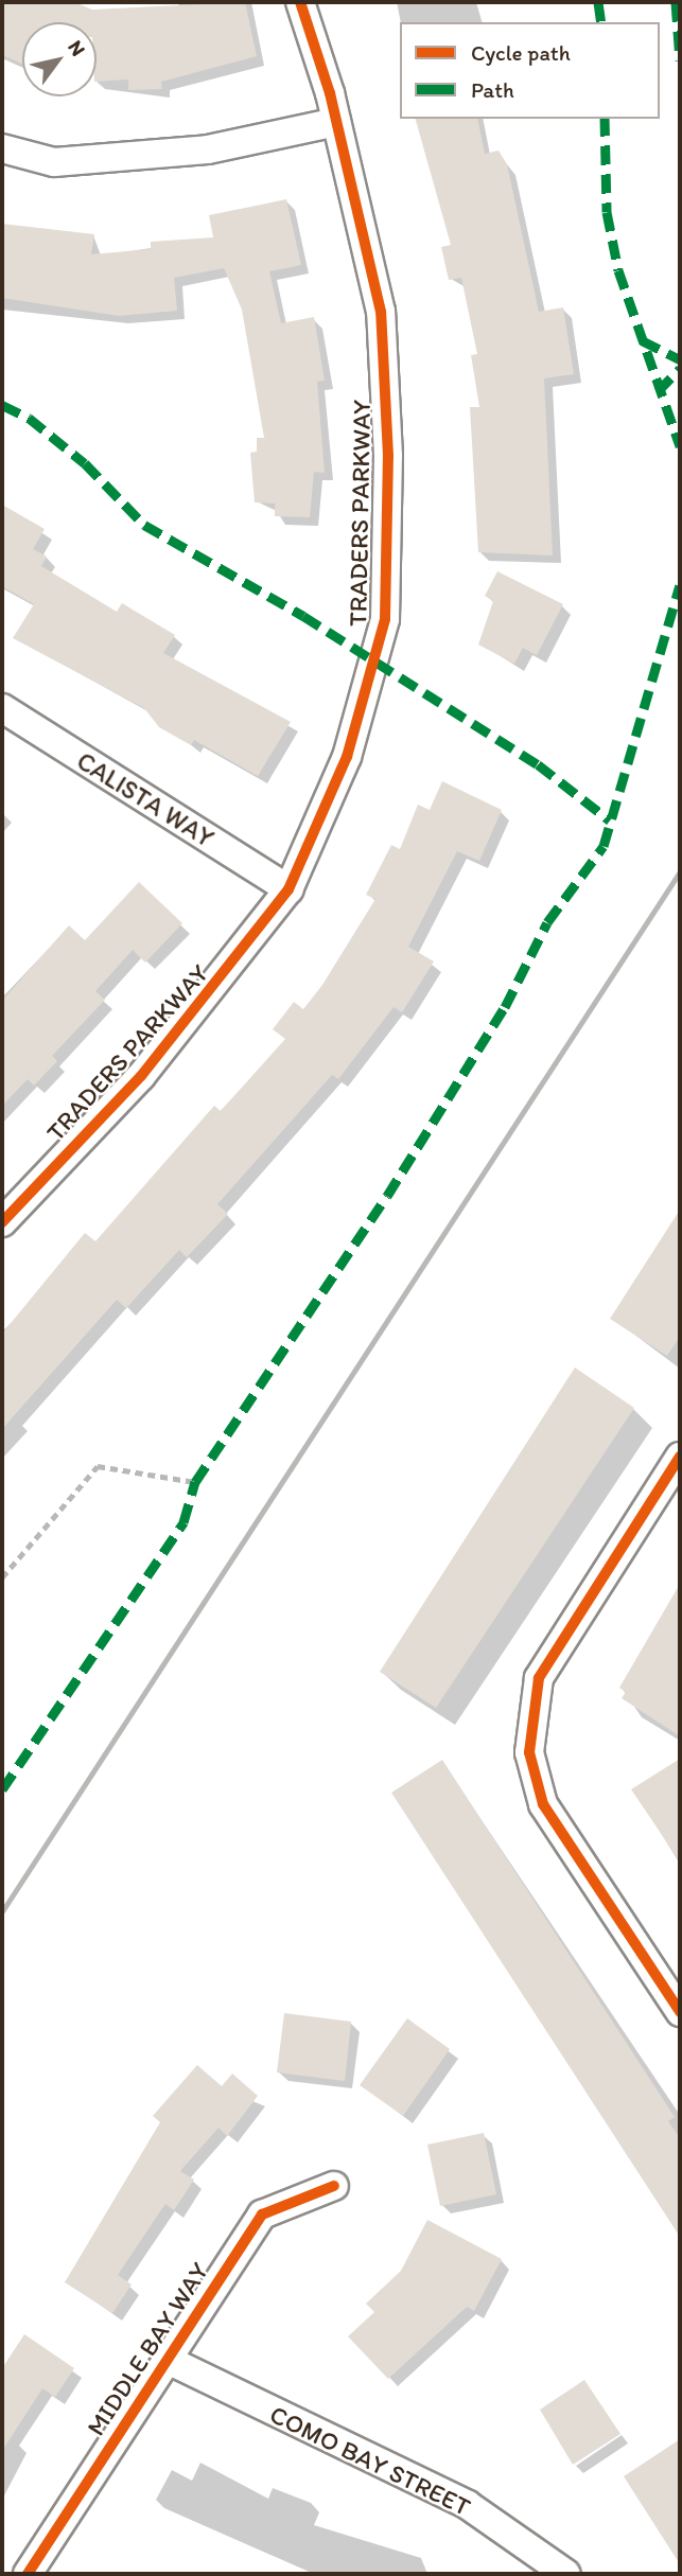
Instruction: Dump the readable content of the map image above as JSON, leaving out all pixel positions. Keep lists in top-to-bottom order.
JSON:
{
  "streets": {
    "street": [
      "TRADERS PARKWAY",
      "CALISTA WAY",
      "MIDDLE BAY WAY",
      "COMO BAY STREET"
    ]
  },
  "crossings": [
    ["TRADERS PARKWAY", "CALISTA WAY"],
    ["MIDDLE BAY WAY", "COMO BAY STREET"]
  ],
  "legend": ["Cycle path", "Path"],
  "north": "top right"
}
